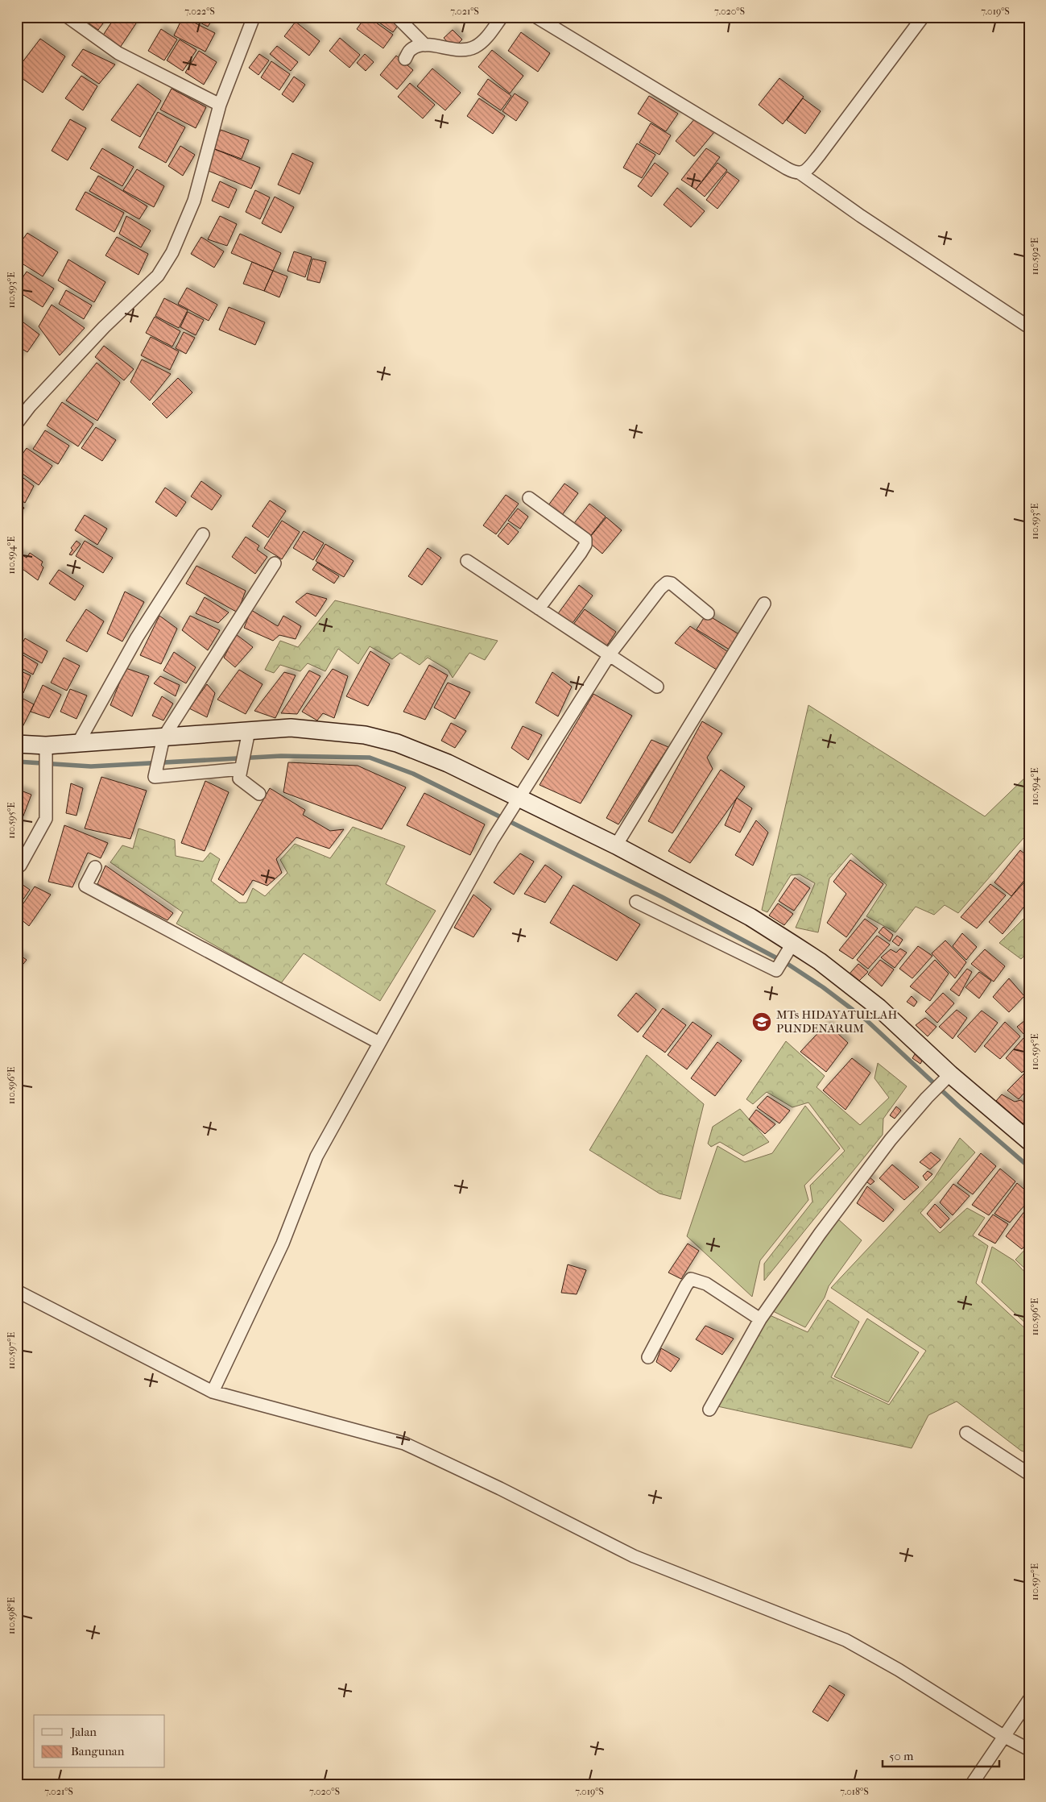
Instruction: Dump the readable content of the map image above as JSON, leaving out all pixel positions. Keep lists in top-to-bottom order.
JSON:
{
  "places": {
    "school or university": ["MTs HIDAYATULLAH PUNDENARUM"]
  },
  "legend": ["Jalan", "Bangunan"],
  "scale_bar": "50 m",
  "coordinates": [
    "7.022°S",
    "7.021°S",
    "7.020°S",
    "7.019°S",
    "110.592°E",
    "110.593°E",
    "110.594°E",
    "110.595°E",
    "110.596°E",
    "110.597°E",
    "110.598°E",
    "7.018°S"
  ]
}
